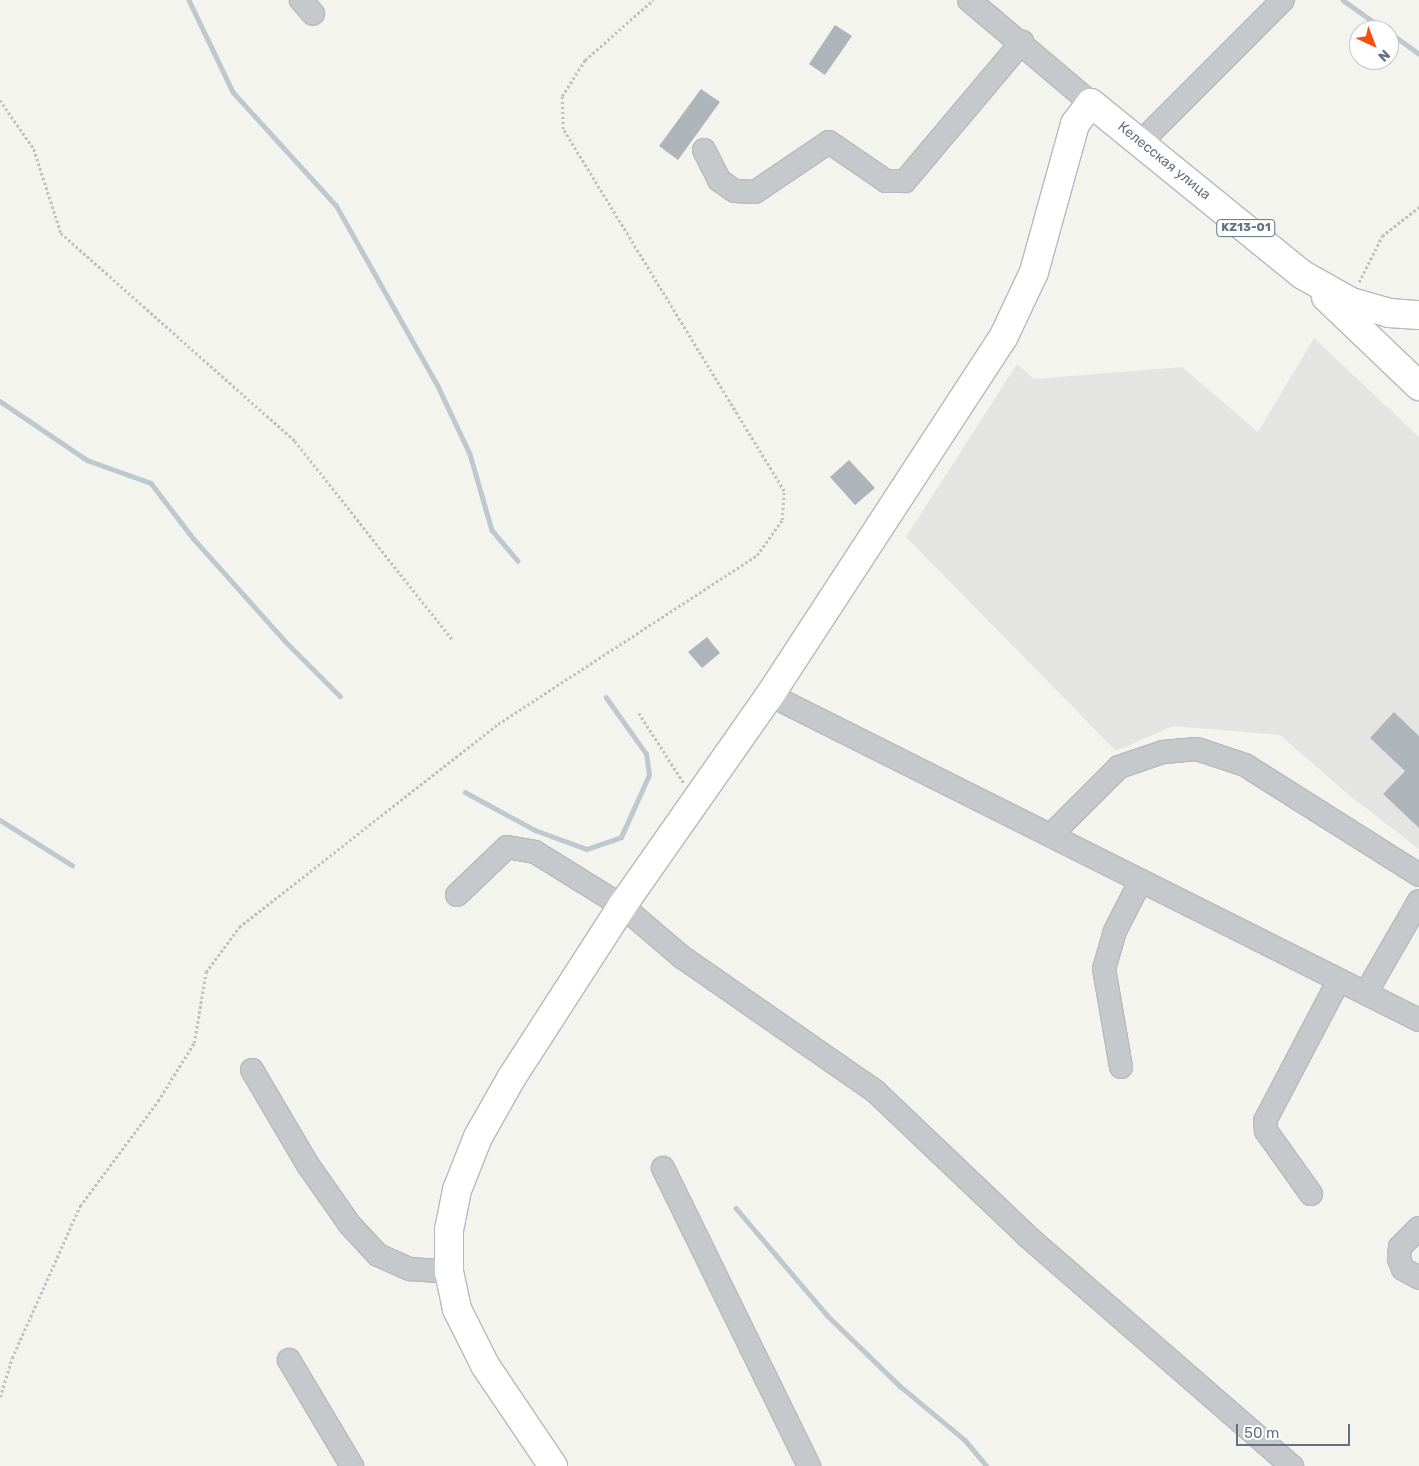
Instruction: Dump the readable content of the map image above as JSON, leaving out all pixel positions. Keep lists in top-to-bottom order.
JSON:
{
  "streets": {
    "main road": ["Келесская улица", "KZ13-01"]
  },
  "scale_bar": "50 m",
  "north": "bottom right"
}
